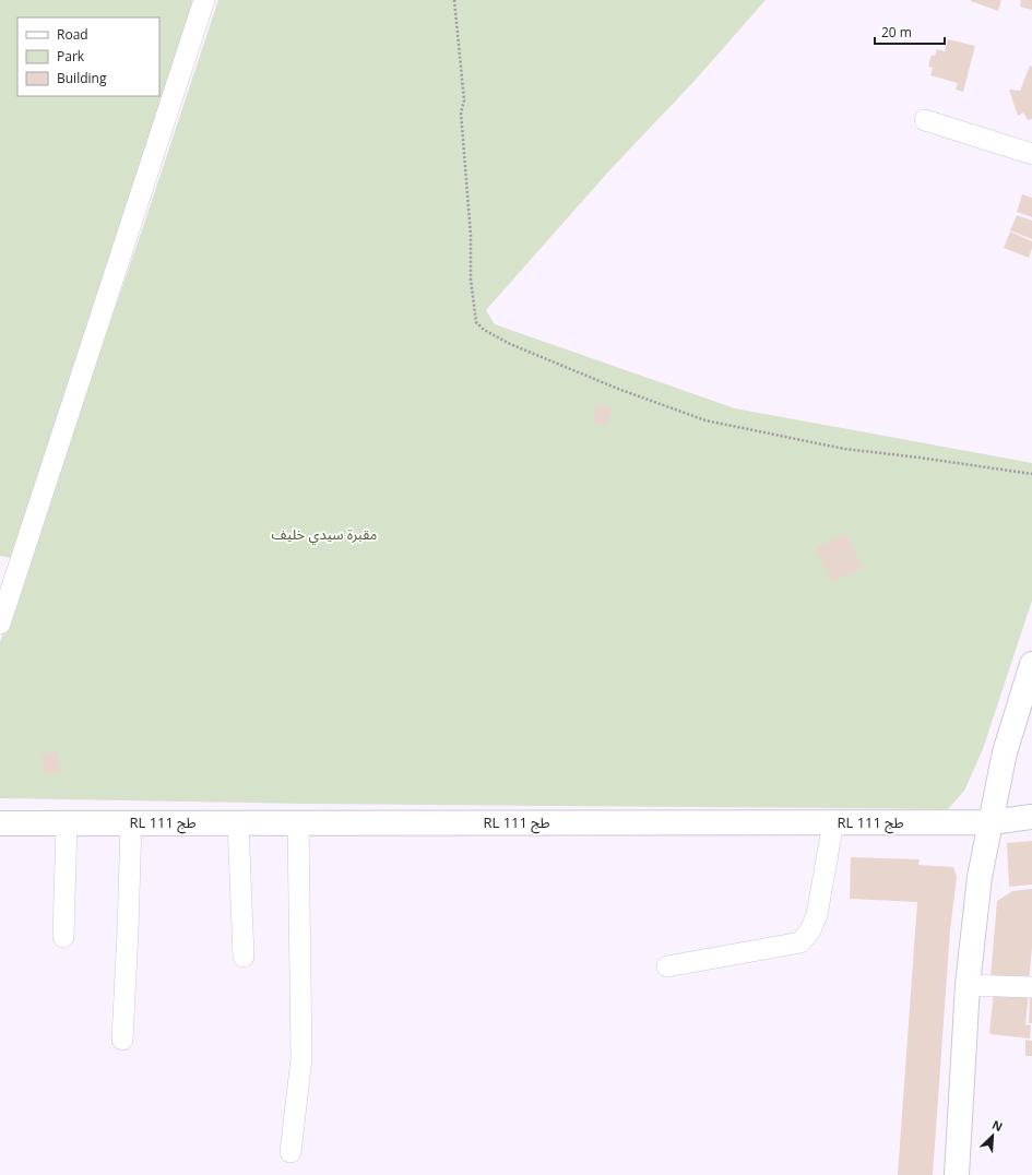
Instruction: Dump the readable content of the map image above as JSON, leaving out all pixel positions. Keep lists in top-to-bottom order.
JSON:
{
  "streets": {
    "street": ["RL طج 111"]
  },
  "parks": ["مقبرة سيدي خليف"],
  "legend": ["Road", "Park", "Building"],
  "scale_bar": "20 m",
  "north": "top right"
}
